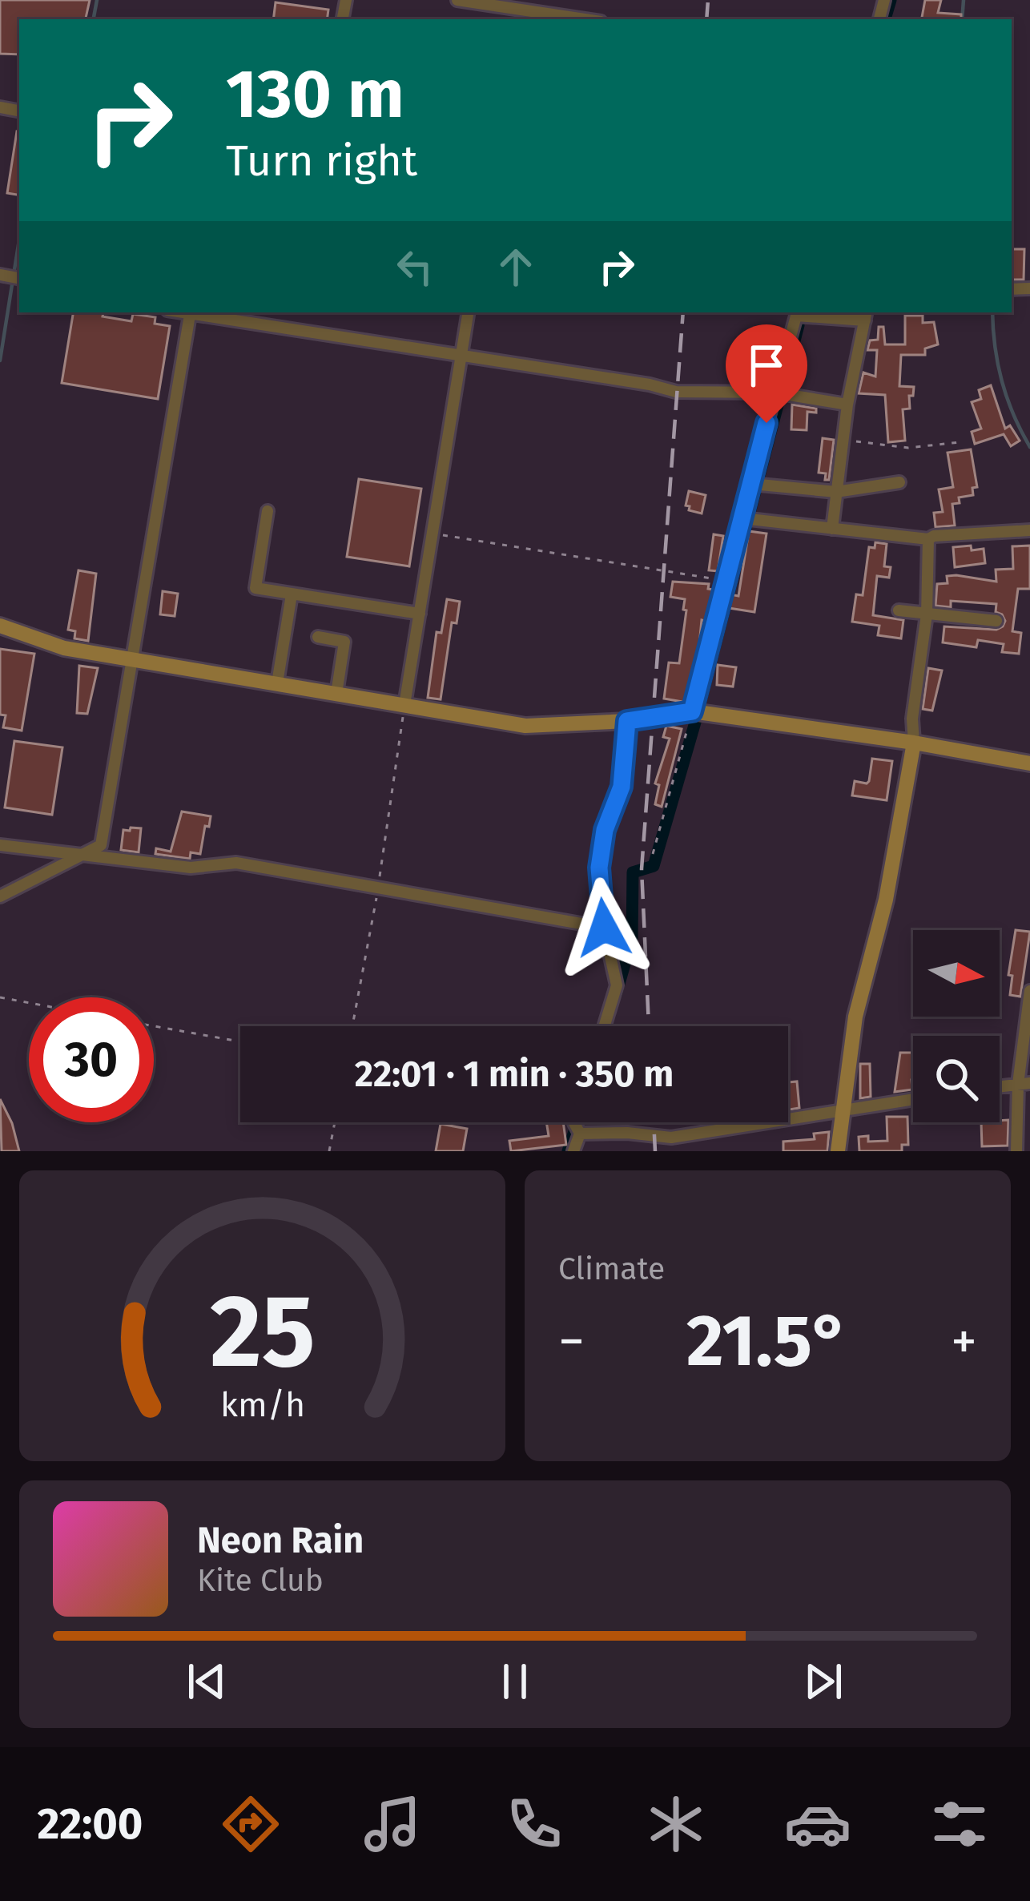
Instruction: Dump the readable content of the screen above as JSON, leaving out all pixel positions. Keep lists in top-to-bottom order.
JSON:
{
  "north": "right",
  "page": {
    "turn": ["130 m", "Turn right"],
    "limit": "30",
    "trip": "22:01 · 1 min · 350 m",
    "tile": "Climate",
    "heat": ["−", "21.5°", "+"],
    "song": ["Neon Rain", "Kite Club"],
    "tabs": "22:00",
    "gauge": ["25", "km/h"]
  }
}
